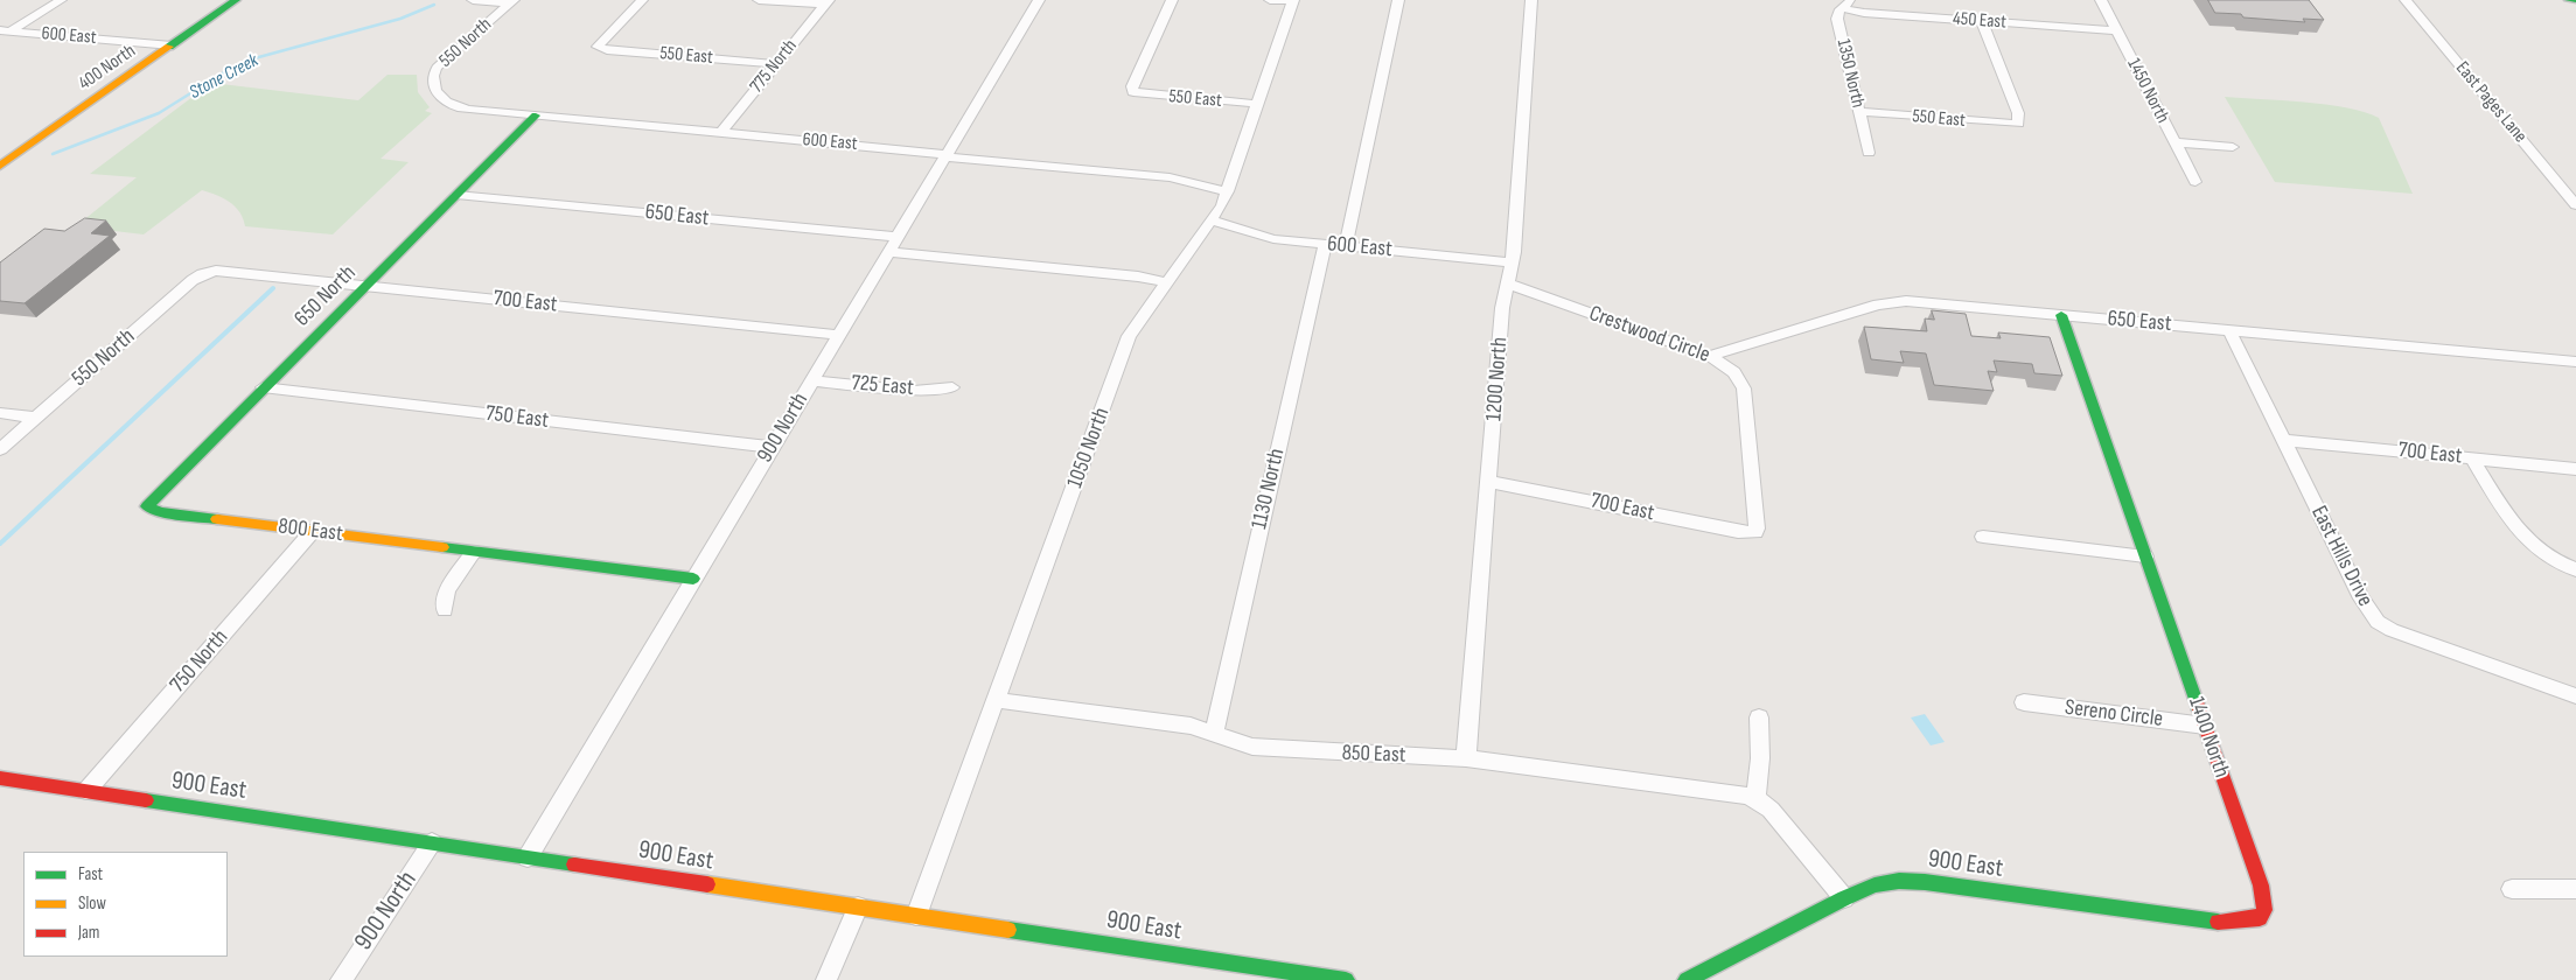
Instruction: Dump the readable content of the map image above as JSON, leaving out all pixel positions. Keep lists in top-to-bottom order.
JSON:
{
  "streets": {
    "street": [
      "450 East",
      "600 East",
      "550 North",
      "550 East",
      "775 North",
      "400 North",
      "1350 North",
      "1450 North",
      "East Pages Lane",
      "650 East",
      "650 North",
      "700 East",
      "Crestwood Circle",
      "1200 North",
      "725 East",
      "750 East",
      "900 North",
      "1050 North",
      "1130 North",
      "800 East",
      "East Hills Drive",
      "750 North",
      "Sereno Circle",
      "1400 North",
      "850 East",
      "900 East"
    ]
  },
  "crossings": [
    ["450 East", "550 East"],
    ["450 East", "1350 North"],
    ["450 East", "1450 North"],
    ["600 East", "550 North"],
    ["600 East", "775 North"],
    ["600 East", "400 North"],
    ["600 East", "650 North"],
    ["600 East", "1200 North"],
    ["600 East", "900 North"],
    ["600 East", "1050 North"],
    ["600 East", "1130 North"],
    ["550 North", "700 East"],
    ["550 East", "775 North"],
    ["550 East", "1350 North"],
    ["550 East", "1050 North"],
    ["650 East", "650 North"],
    ["650 East", "Crestwood Circle"],
    ["650 East", "900 North"],
    ["650 East", "East Hills Drive"],
    ["650 East", "1400 North"],
    ["650 North", "700 East"],
    ["650 North", "750 East"],
    ["650 North", "800 East"],
    ["700 East", "Crestwood Circle"],
    ["700 East", "1200 North"],
    ["700 East", "900 North"],
    ["700 East", "East Hills Drive"],
    ["Crestwood Circle", "1200 North"],
    ["1200 North", "850 East"],
    ["725 East", "900 North"],
    ["750 East", "900 North"],
    ["900 North", "800 East"],
    ["900 North", "900 East"],
    ["1050 North", "850 East"],
    ["1050 North", "900 East"],
    ["1130 North", "850 East"],
    ["800 East", "750 North"],
    ["750 North", "900 East"],
    ["Sereno Circle", "1400 North"],
    ["1400 North", "900 East"],
    ["850 East", "900 East"]
  ],
  "water": ["Stone Creek"],
  "legend": ["Fast", "Slow", "Jam"]
}
